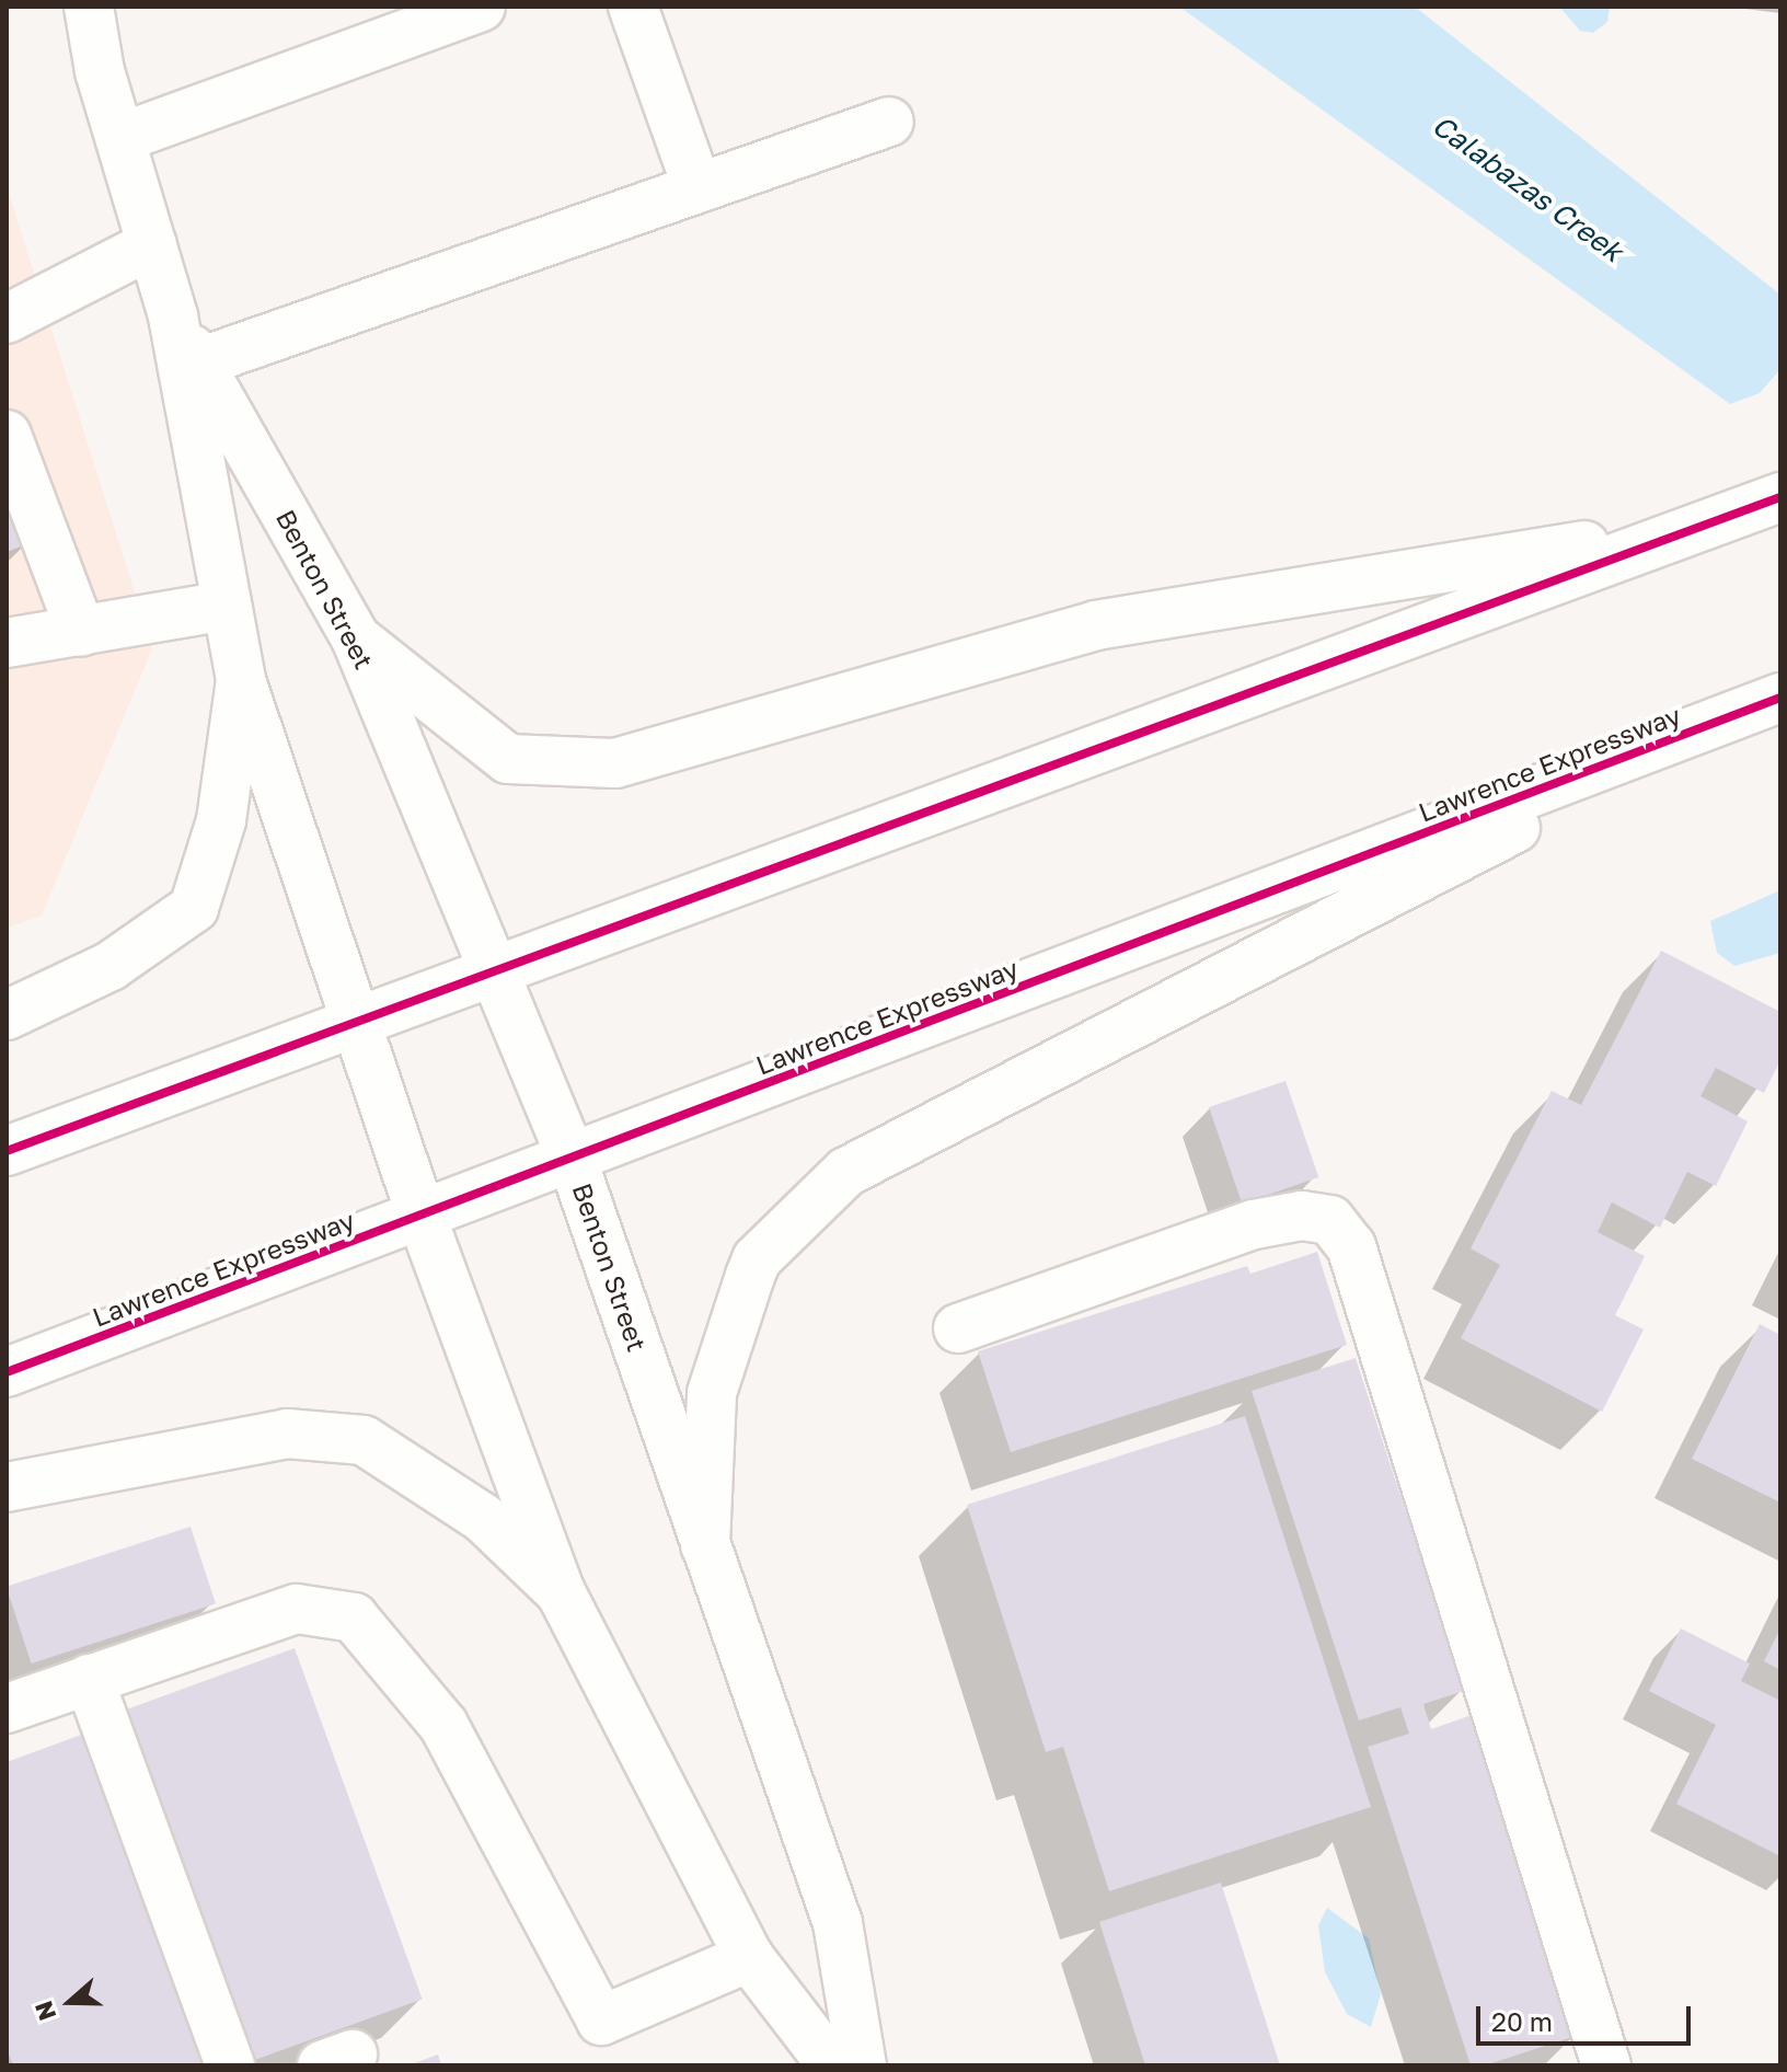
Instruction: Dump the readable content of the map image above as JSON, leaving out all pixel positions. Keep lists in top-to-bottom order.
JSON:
{
  "streets": {
    "main road": ["Benton Street", "Lawrence Expressway"]
  },
  "crossings": [
    ["Benton Street", "Lawrence Expressway"]
  ],
  "water": ["Calabazas Creek"],
  "scale_bar": "20 m",
  "north": "left"
}
